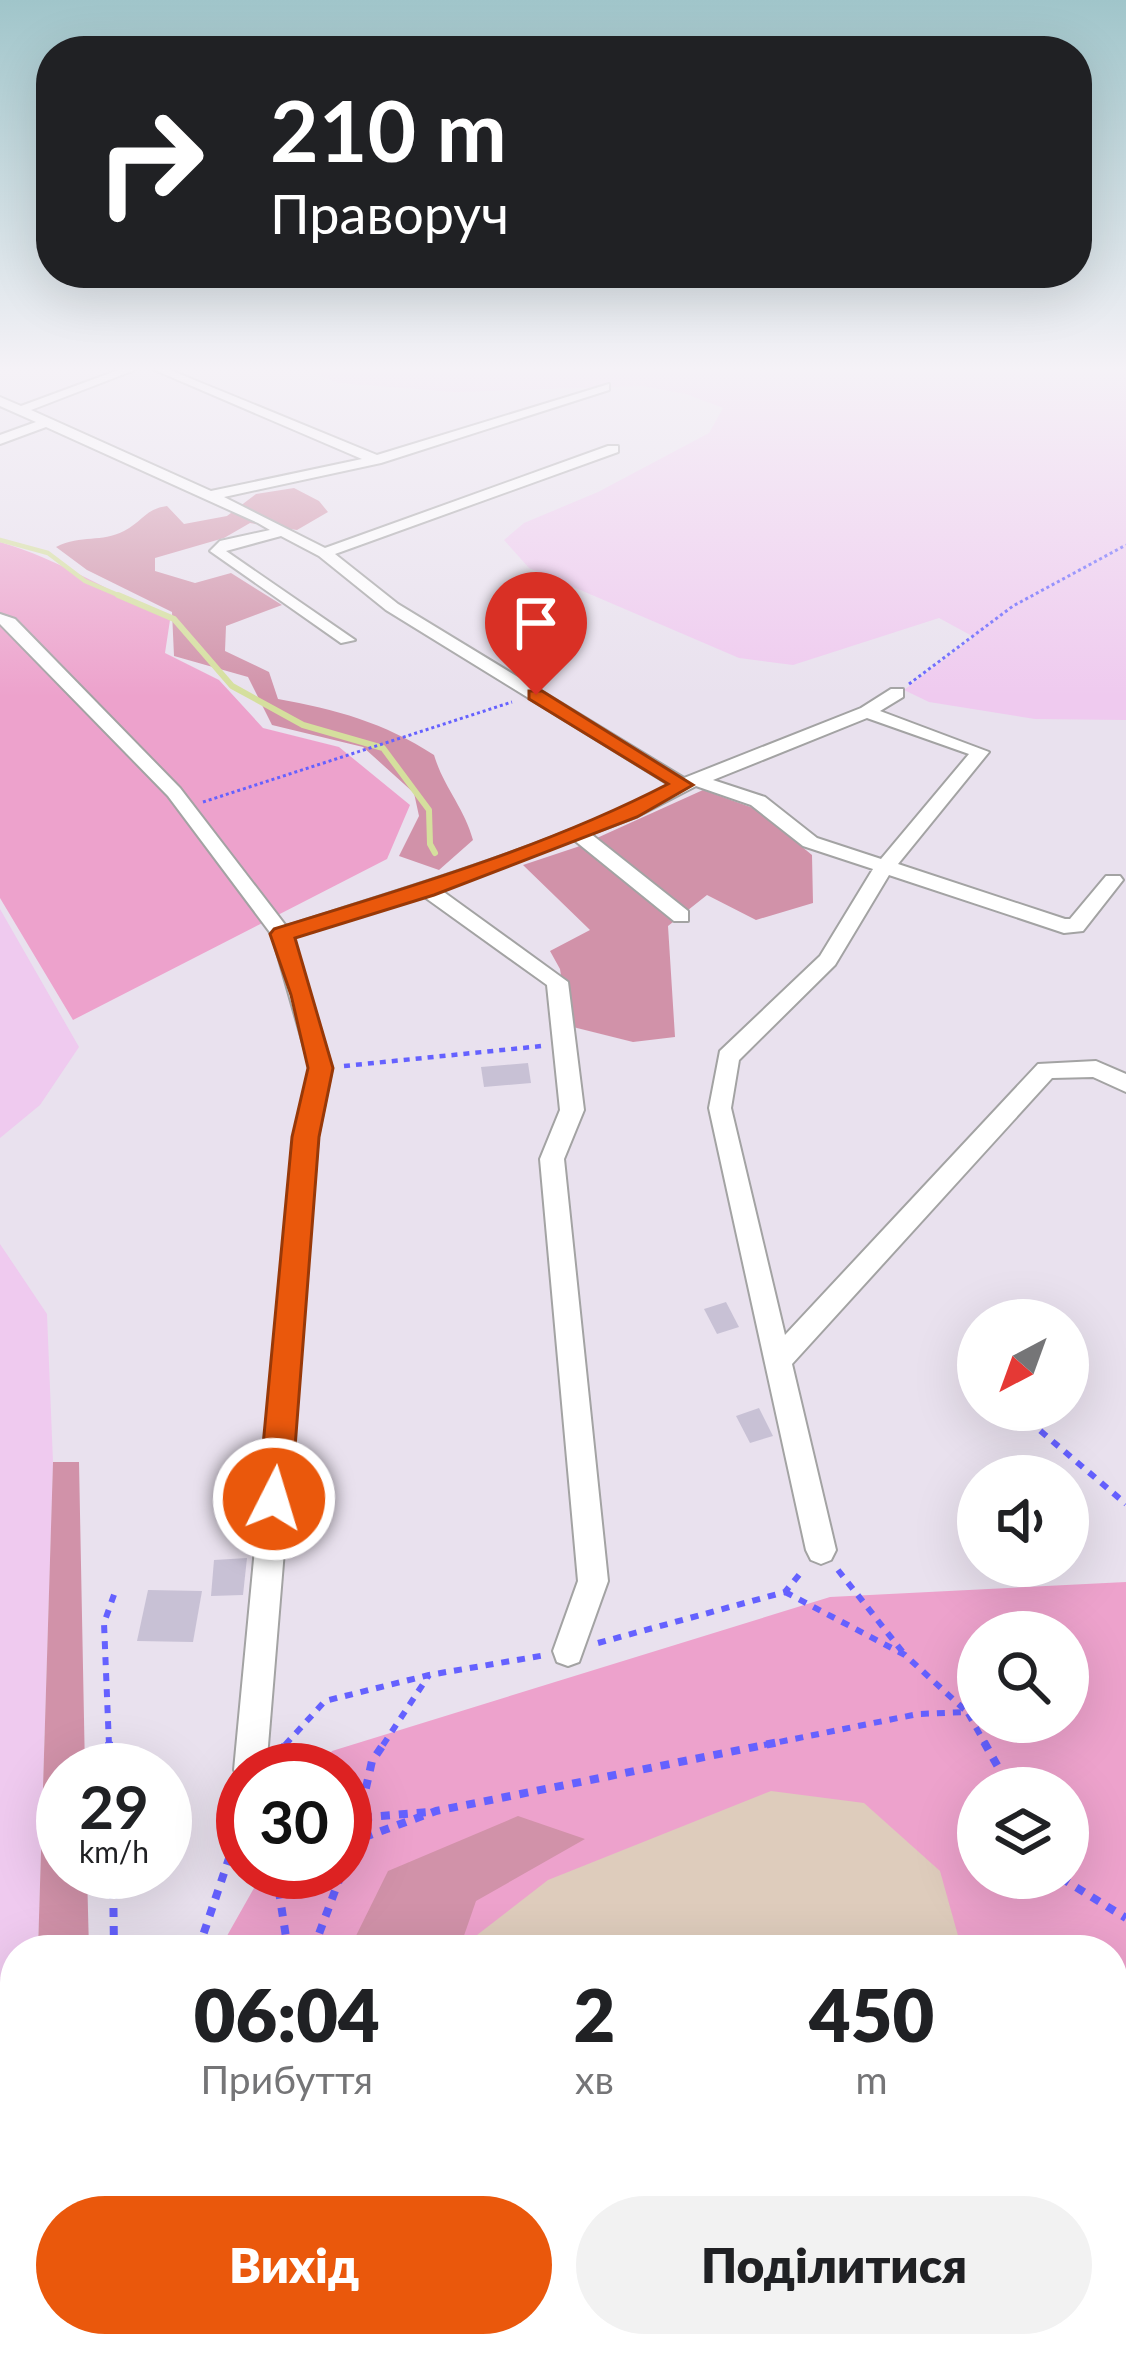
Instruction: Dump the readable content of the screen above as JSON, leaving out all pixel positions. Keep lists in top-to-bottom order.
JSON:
{
  "north": "bottom left",
  "page": {
    "turn": ["210 m", "Праворуч"],
    "speed": "29 km/h",
    "limit": "30",
    "eta": [
      "06:04",
      "Прибуття",
      "2",
      "хв",
      "450",
      "m"
    ],
    "buttons": ["Вихід", "Поділитися"]
  }
}
